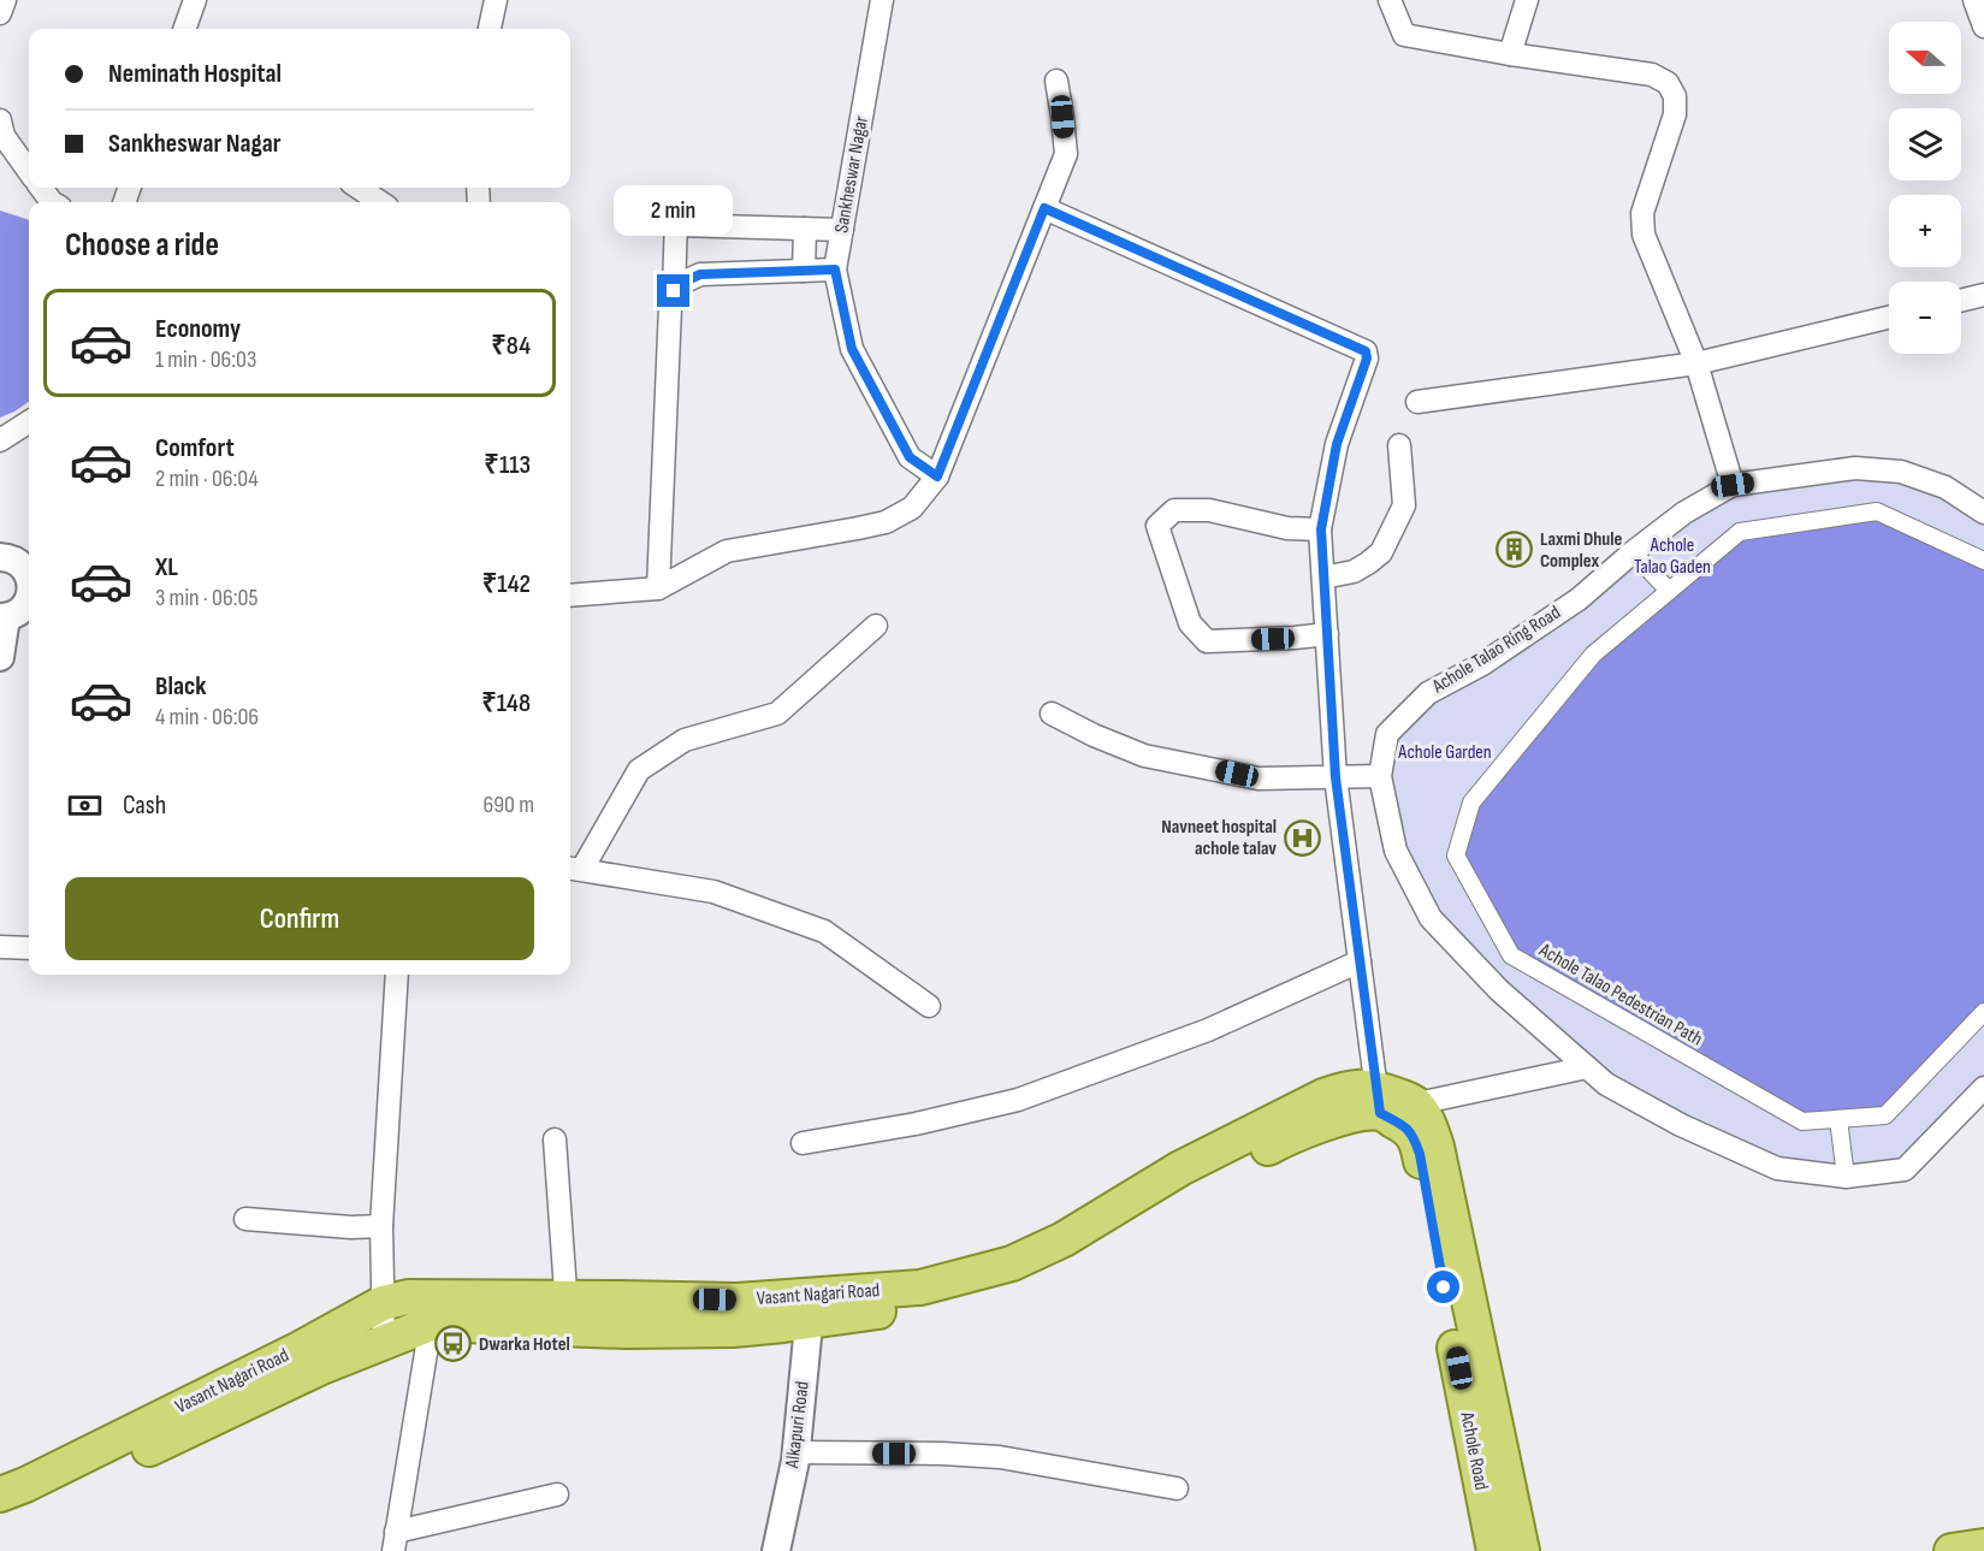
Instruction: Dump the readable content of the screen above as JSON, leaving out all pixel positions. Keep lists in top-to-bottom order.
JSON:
{
  "streets": {
    "main road": ["Vasant Nagari Road", "Achole Road"],
    "street": [
      "Sankheswar Nagar",
      "Achole Talao Ring Road",
      "Achole Talao Pedestrian Path",
      "Alkapuri Road"
    ]
  },
  "crossings": [
    ["Vasant Nagari Road", "Alkapuri Road"],
    ["Vasant Nagari Road", "Achole Road"]
  ],
  "parks": ["Achole Talao Gaden", "Achole Garden"],
  "places": {
    "building": ["Laxmi Dhule Complex"],
    "hospital": ["Navneet hospital achole talav"],
    "bus stop": ["Dwarka Hotel"]
  },
  "north": "left",
  "page": {
    "map_buttons": ["+", "−"],
    "banner": ["Neminath Hospital", "Sankheswar Nagar"],
    "bubble": "2 min",
    "heading": "Choose a ride",
    "list": [
      {
        "name": "Economy",
        "note": "1 min · 06:03",
        "value": "₹84"
      },
      {
        "name": "Comfort",
        "note": "2 min · 06:04",
        "value": "₹113"
      },
      {
        "name": "XL",
        "note": "3 min · 06:05",
        "value": "₹142"
      },
      {
        "name": "Black",
        "note": "4 min · 06:06",
        "value": "₹148"
      }
    ],
    "pay": ["Cash", "690 m"],
    "buttons": "Confirm"
  }
}
